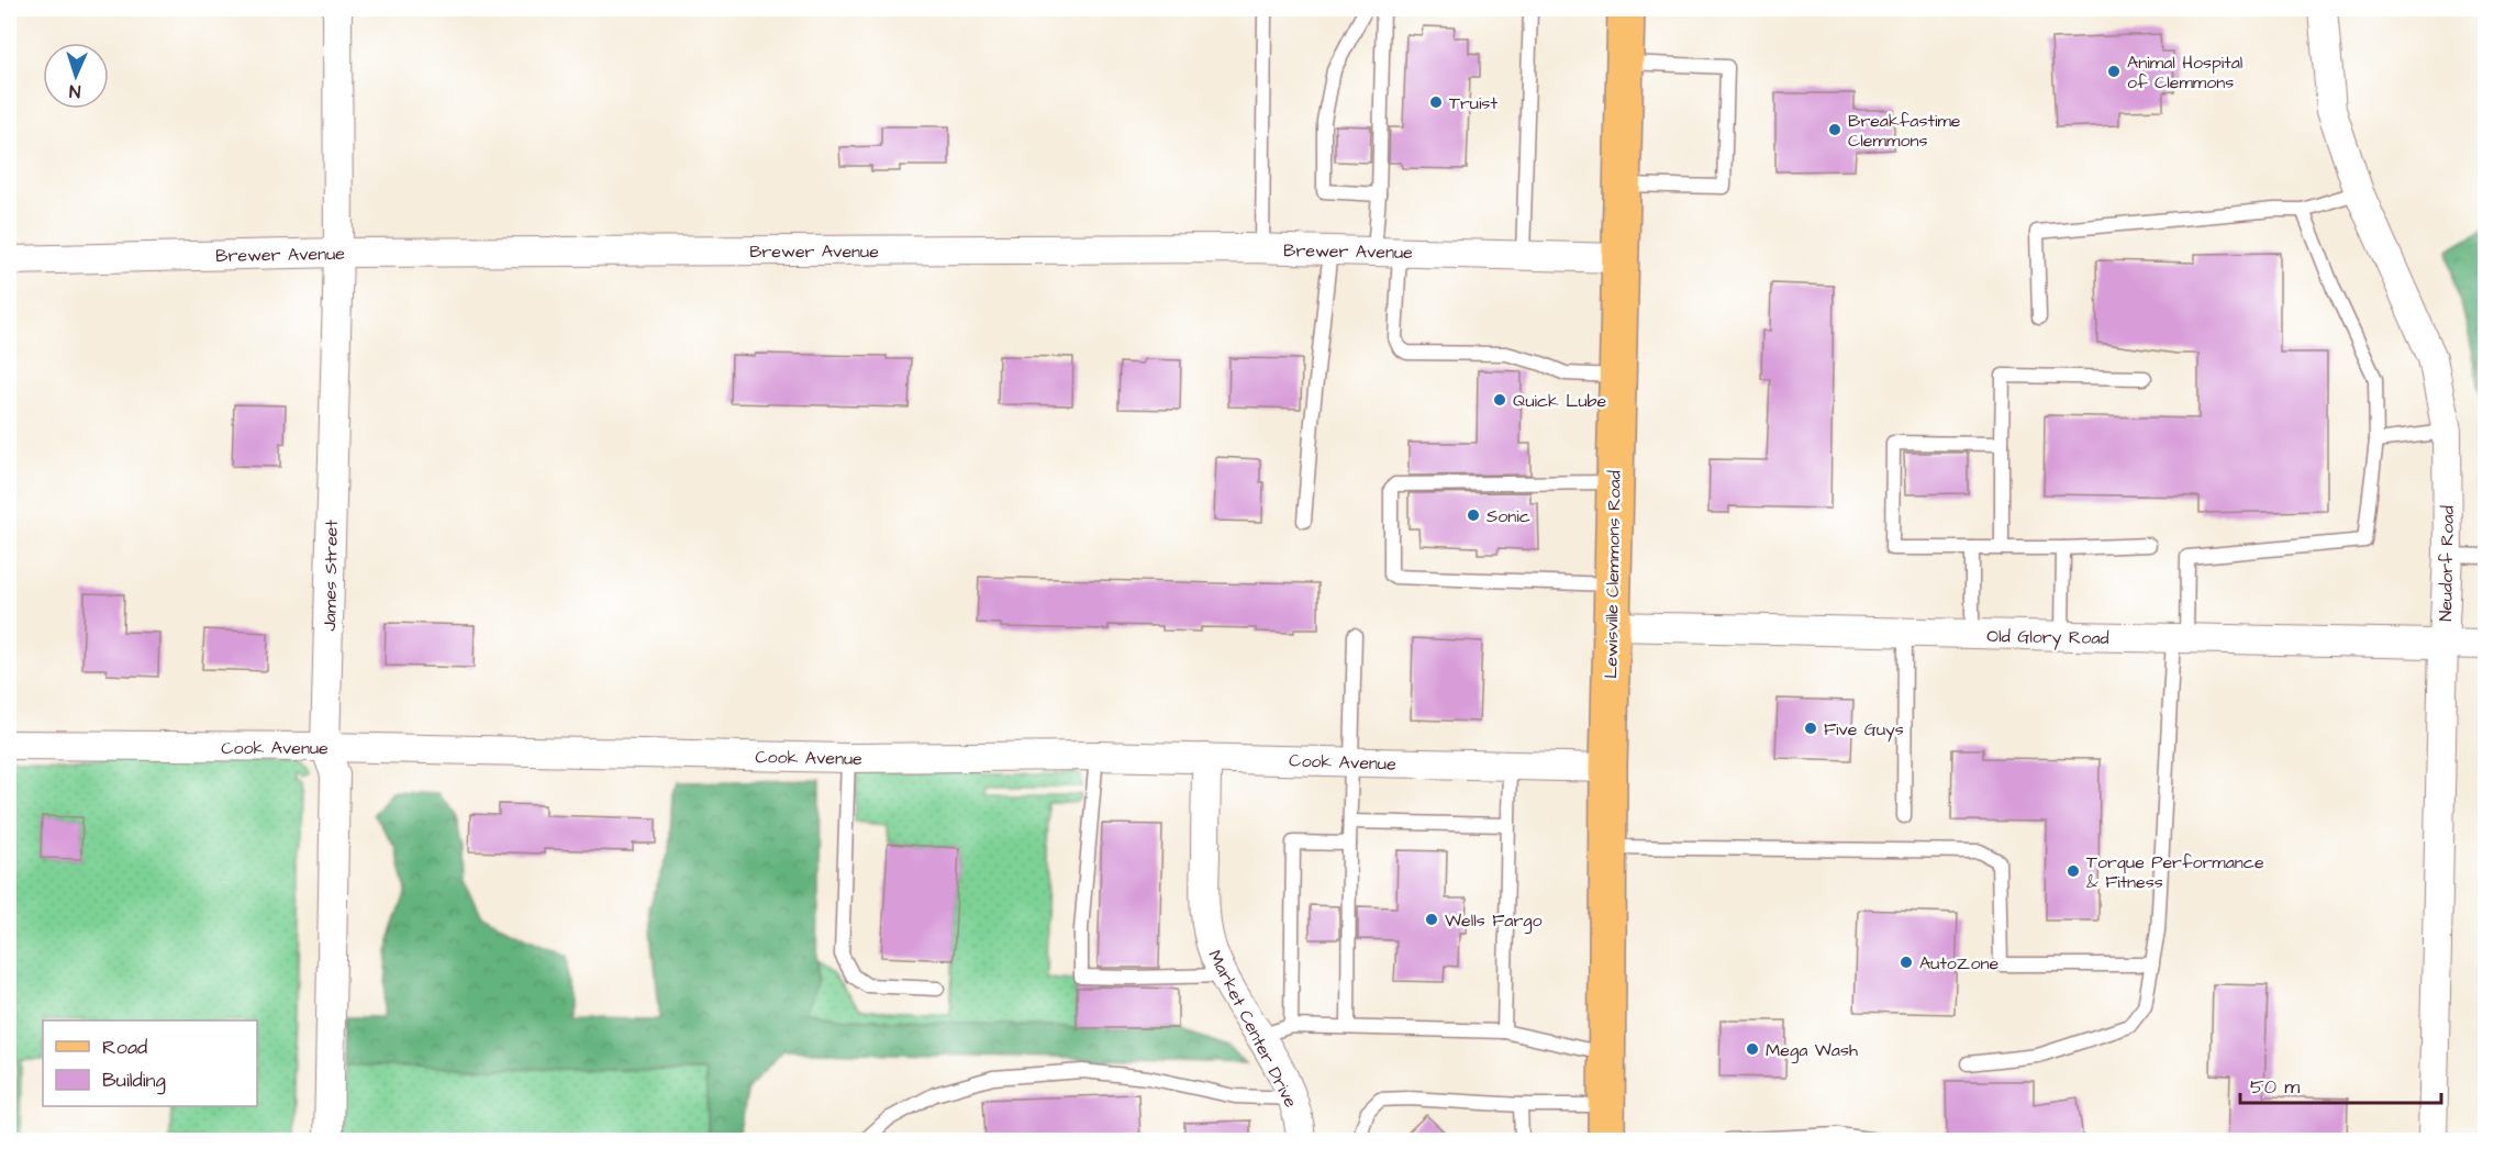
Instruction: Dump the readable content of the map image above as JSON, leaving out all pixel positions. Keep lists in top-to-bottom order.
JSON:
{
  "streets": {
    "main road": ["Lewisville Clemmons Road"],
    "street": [
      "Brewer Avenue",
      "Neudorf Road",
      "James Street",
      "Old Glory Road",
      "Cook Avenue",
      "Market Center Drive"
    ]
  },
  "crossings": [
    ["Brewer Avenue", "Lewisville Clemmons Road"],
    ["Brewer Avenue", "James Street"],
    ["Neudorf Road", "Old Glory Road"],
    ["Lewisville Clemmons Road", "Old Glory Road"],
    ["Lewisville Clemmons Road", "Cook Avenue"],
    ["James Street", "Cook Avenue"],
    ["Cook Avenue", "Market Center Drive"]
  ],
  "places": [
    "Animal Hospital of Clemmons",
    "Truist",
    "Breakfastime Clemmons",
    "Quick Lube",
    "Sonic",
    "Five Guys",
    "Torque Performance & Fitness",
    "Wells Fargo",
    "AutoZone",
    "Mega Wash"
  ],
  "legend": ["Road", "Building"],
  "scale_bar": "50 m",
  "north": "bottom"
}
